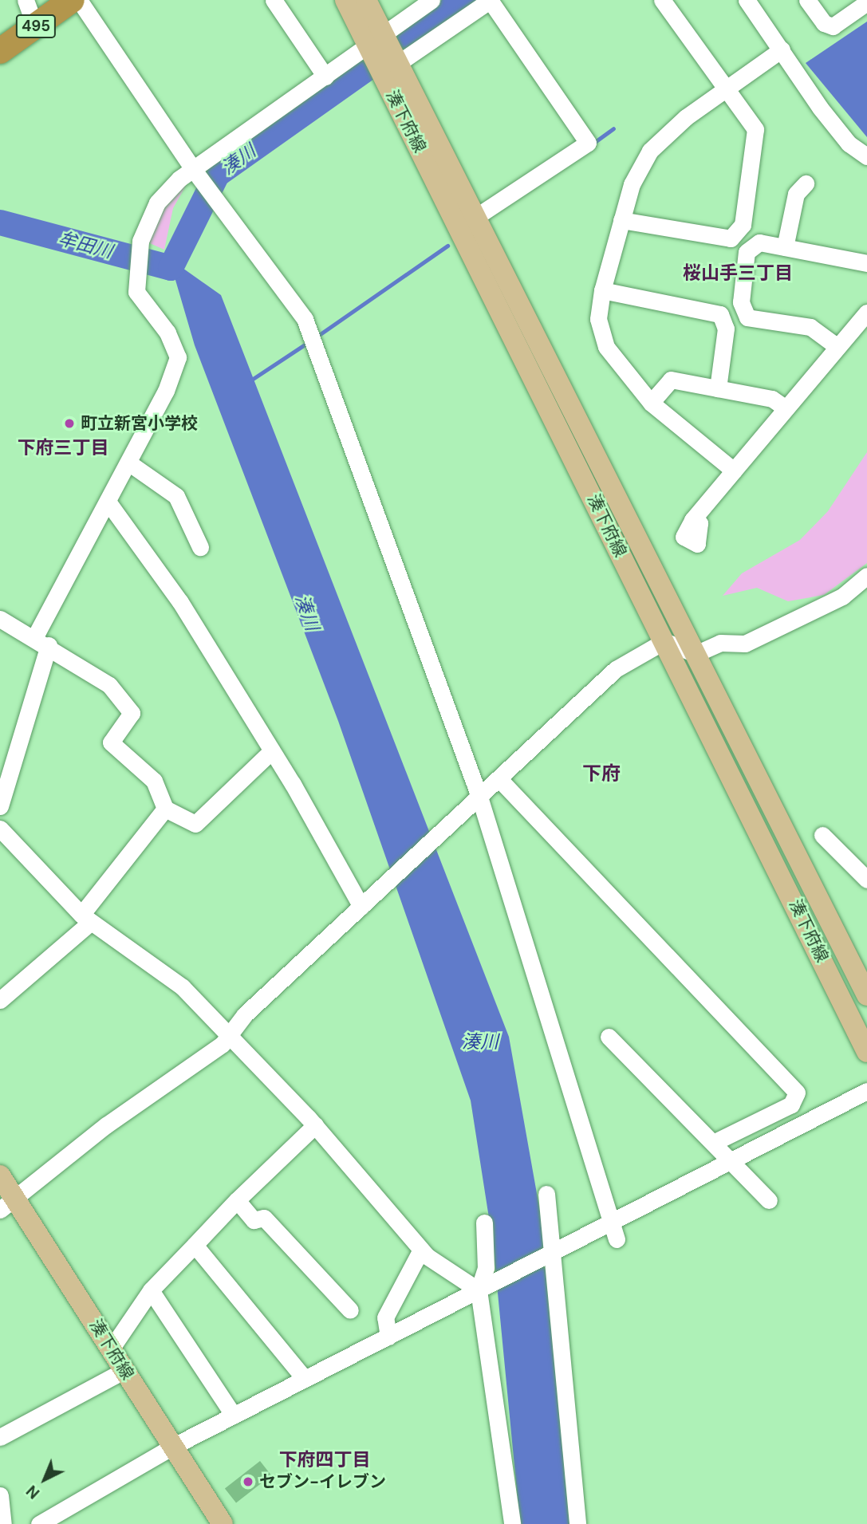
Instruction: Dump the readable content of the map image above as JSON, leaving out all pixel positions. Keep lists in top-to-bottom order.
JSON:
{
  "streets": {
    "highway": ["495"],
    "main road": ["湊下府線"]
  },
  "districts": [
    "桜山手三丁目",
    "下府三丁目",
    "下府",
    "下府四丁目"
  ],
  "water": ["湊川", "牟田川"],
  "places": ["町立新宮小学校", "セブン-イレブン"],
  "north": "bottom left"
}
